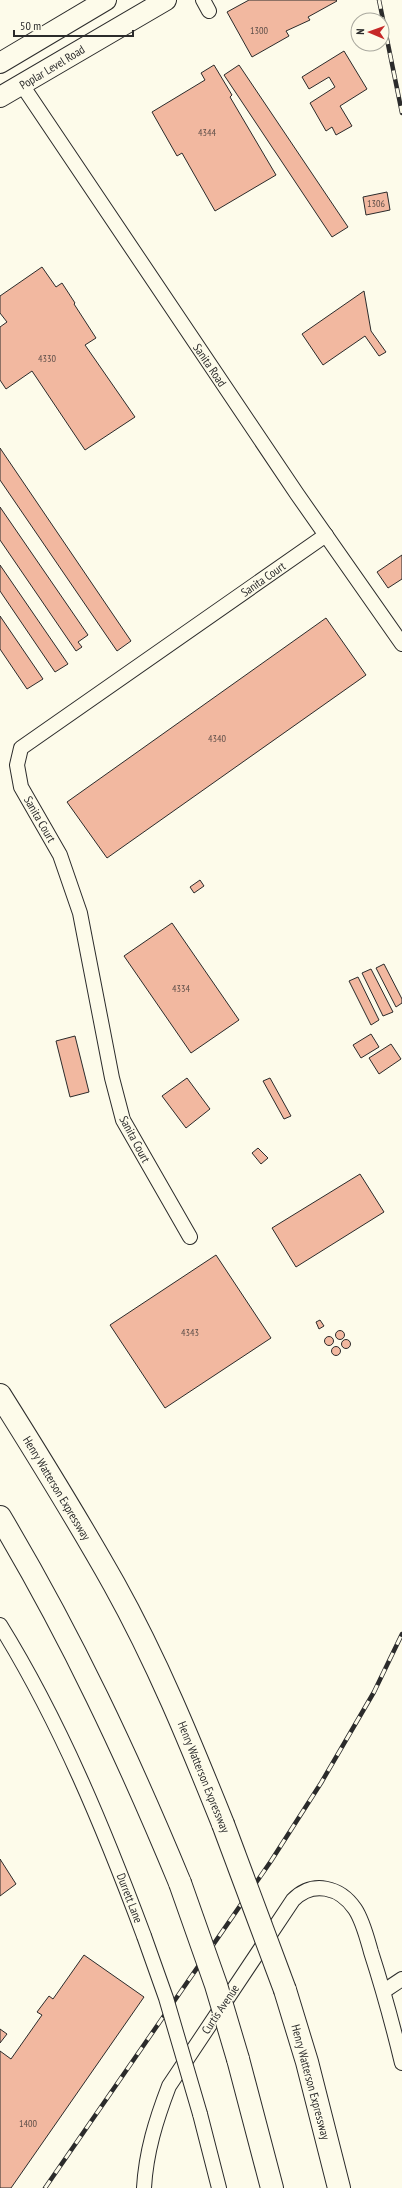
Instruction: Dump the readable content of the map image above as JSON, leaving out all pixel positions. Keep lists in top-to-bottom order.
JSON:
{
  "streets": {
    "highway": ["Henry Watterson Expressway"],
    "main road": ["Poplar Level Road"],
    "street": [
      "Sanita Road",
      "Sanita Court",
      "Durrett Lane",
      "Curtis Avenue"
    ]
  },
  "crossings": [
    ["Poplar Level Road", "Sanita Road"],
    ["Sanita Road", "Sanita Court"]
  ],
  "house_numbers": [
    "1300",
    "4344",
    "1306",
    "4330",
    "4340",
    "4334",
    "4343",
    "1400"
  ],
  "scale_bar": "50 m",
  "north": "left"
}
